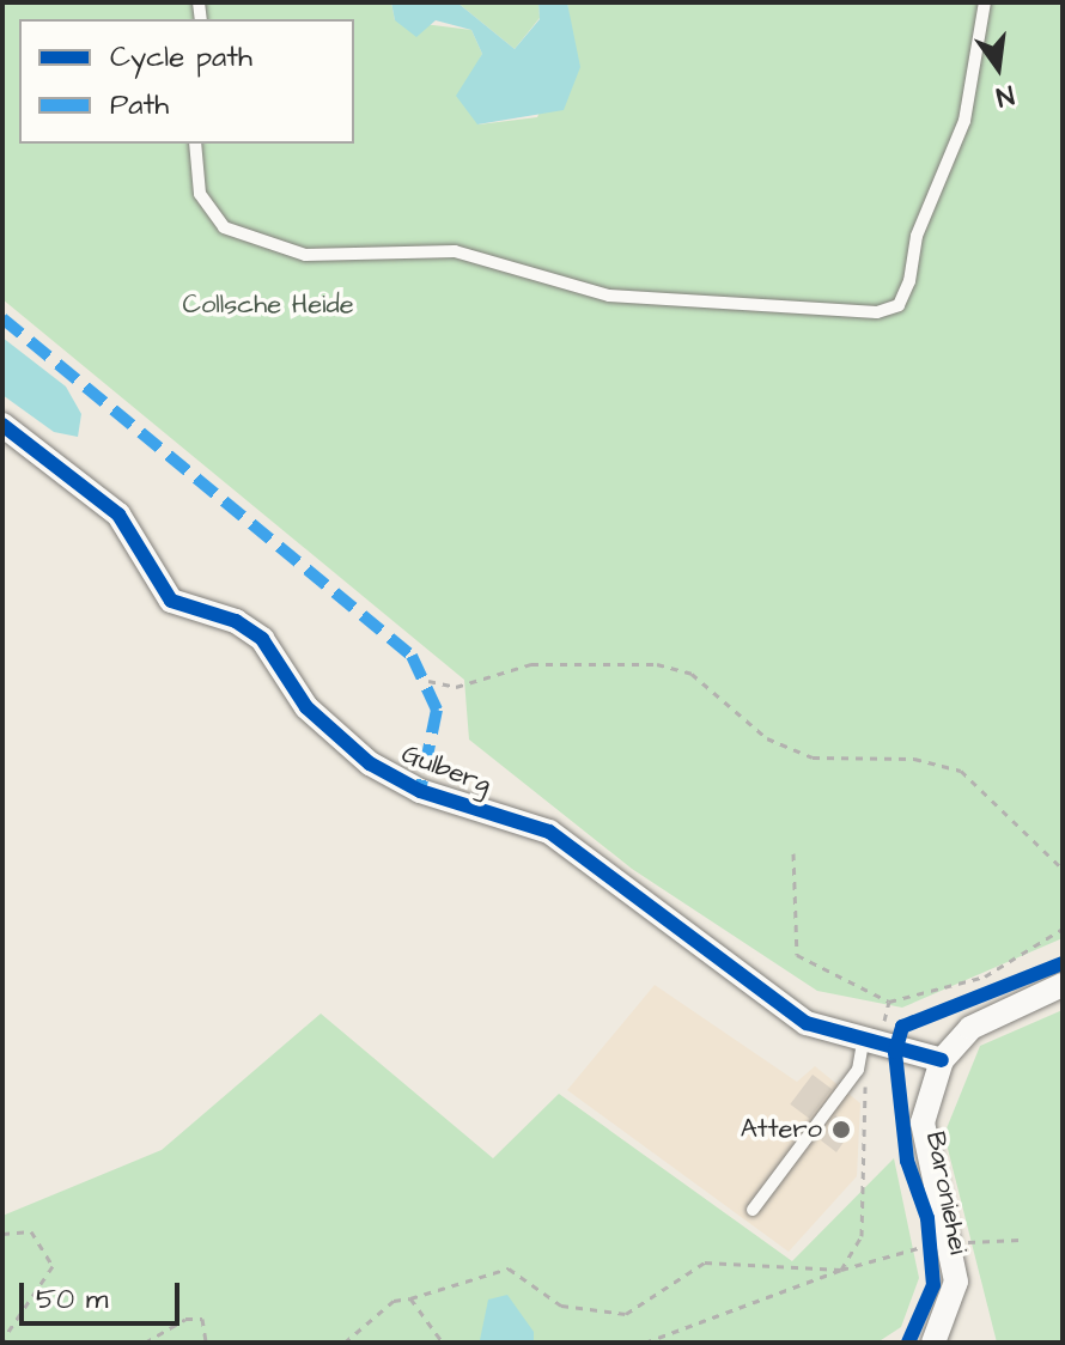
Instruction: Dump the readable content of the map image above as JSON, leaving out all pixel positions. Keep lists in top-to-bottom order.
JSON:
{
  "streets": {
    "street": ["Gulberg", "Baroniehei"]
  },
  "crossings": [
    ["Gulberg", "Baroniehei"]
  ],
  "parks": ["Collsche Heide"],
  "places": ["Attero"],
  "legend": ["Cycle path", "Path"],
  "scale_bar": "50 m",
  "north": "bottom"
}
